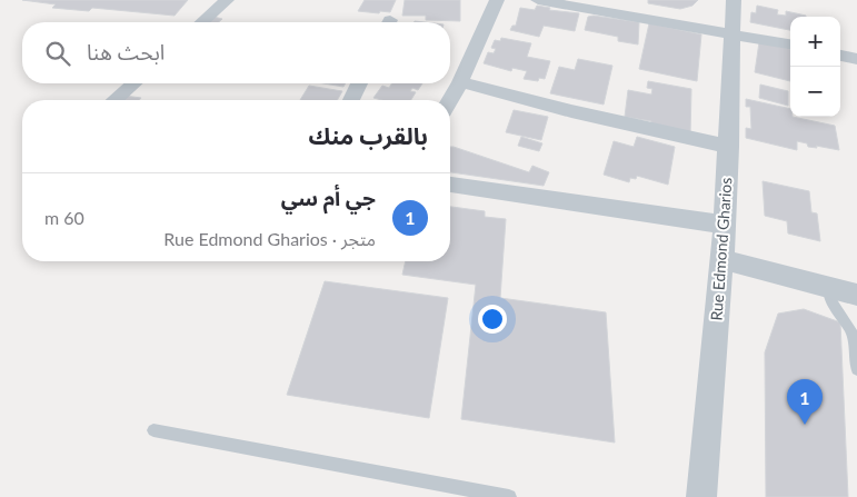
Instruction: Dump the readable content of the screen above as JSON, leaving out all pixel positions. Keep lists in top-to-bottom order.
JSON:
{
  "streets": {
    "street": ["Rue Edmond Gharios"]
  },
  "page": {
    "map_buttons": ["+", "−"],
    "search": "ابحث هنا",
    "heading": "بالقرب منك",
    "list": [
      {
        "mark": "1",
        "name": "جي أم سي",
        "note": "متجر · Rue Edmond Gharios",
        "value": "60 m"
      }
    ],
    "pins": "1"
  }
}
